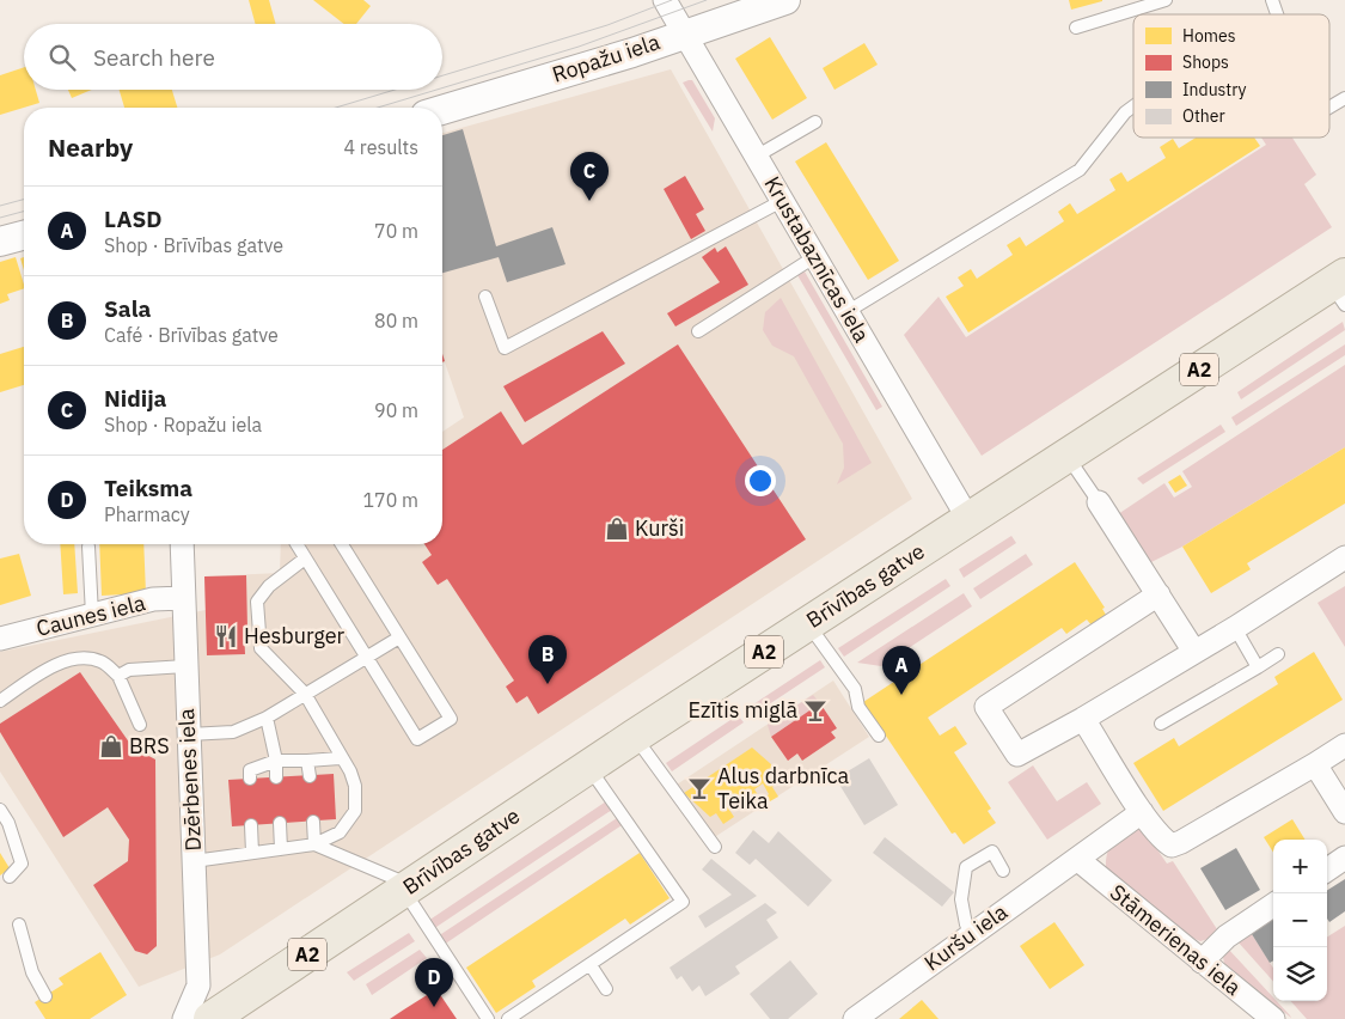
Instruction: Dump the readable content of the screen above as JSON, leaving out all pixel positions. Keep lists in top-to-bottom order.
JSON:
{
  "streets": {
    "highway": ["A2", "Brīvības gatve"],
    "street": [
      "Ropažu iela",
      "Krustabaznīcas iela",
      "Caunes iela",
      "Dzērbenes iela",
      "Kuršu iela",
      "Stāmerienas iela"
    ]
  },
  "crossings": [
    ["Ropažu iela", "Krustabaznīcas iela"],
    ["Krustabaznīcas iela", "Brīvības gatve"],
    ["Caunes iela", "Dzērbenes iela"],
    ["Kuršu iela", "Stāmerienas iela"]
  ],
  "places": {
    "shop": ["Kurši", "BRS"],
    "restaurant": ["Hesburger"],
    "bar": ["Ezītis miglā", "Alus darbnīca Teika"]
  },
  "legend": [
    "Homes",
    "Shops",
    "Industry",
    "Other"
  ],
  "page": {
    "search": "Search here",
    "heading": ["Nearby", "4 results"],
    "pins": [
      "C",
      "B",
      "A",
      "D"
    ],
    "list": [
      {
        "mark": "A",
        "name": "LASD",
        "note": "Shop · Brīvības gatve",
        "value": "70 m"
      },
      {
        "mark": "B",
        "name": "Sala",
        "note": "Café · Brīvības gatve",
        "value": "80 m"
      },
      {
        "mark": "C",
        "name": "Nidija",
        "note": "Shop · Ropažu iela",
        "value": "90 m"
      },
      {
        "mark": "D",
        "name": "Teiksma",
        "note": "Pharmacy",
        "value": "170 m"
      }
    ],
    "map_buttons": ["+", "−"]
  }
}
